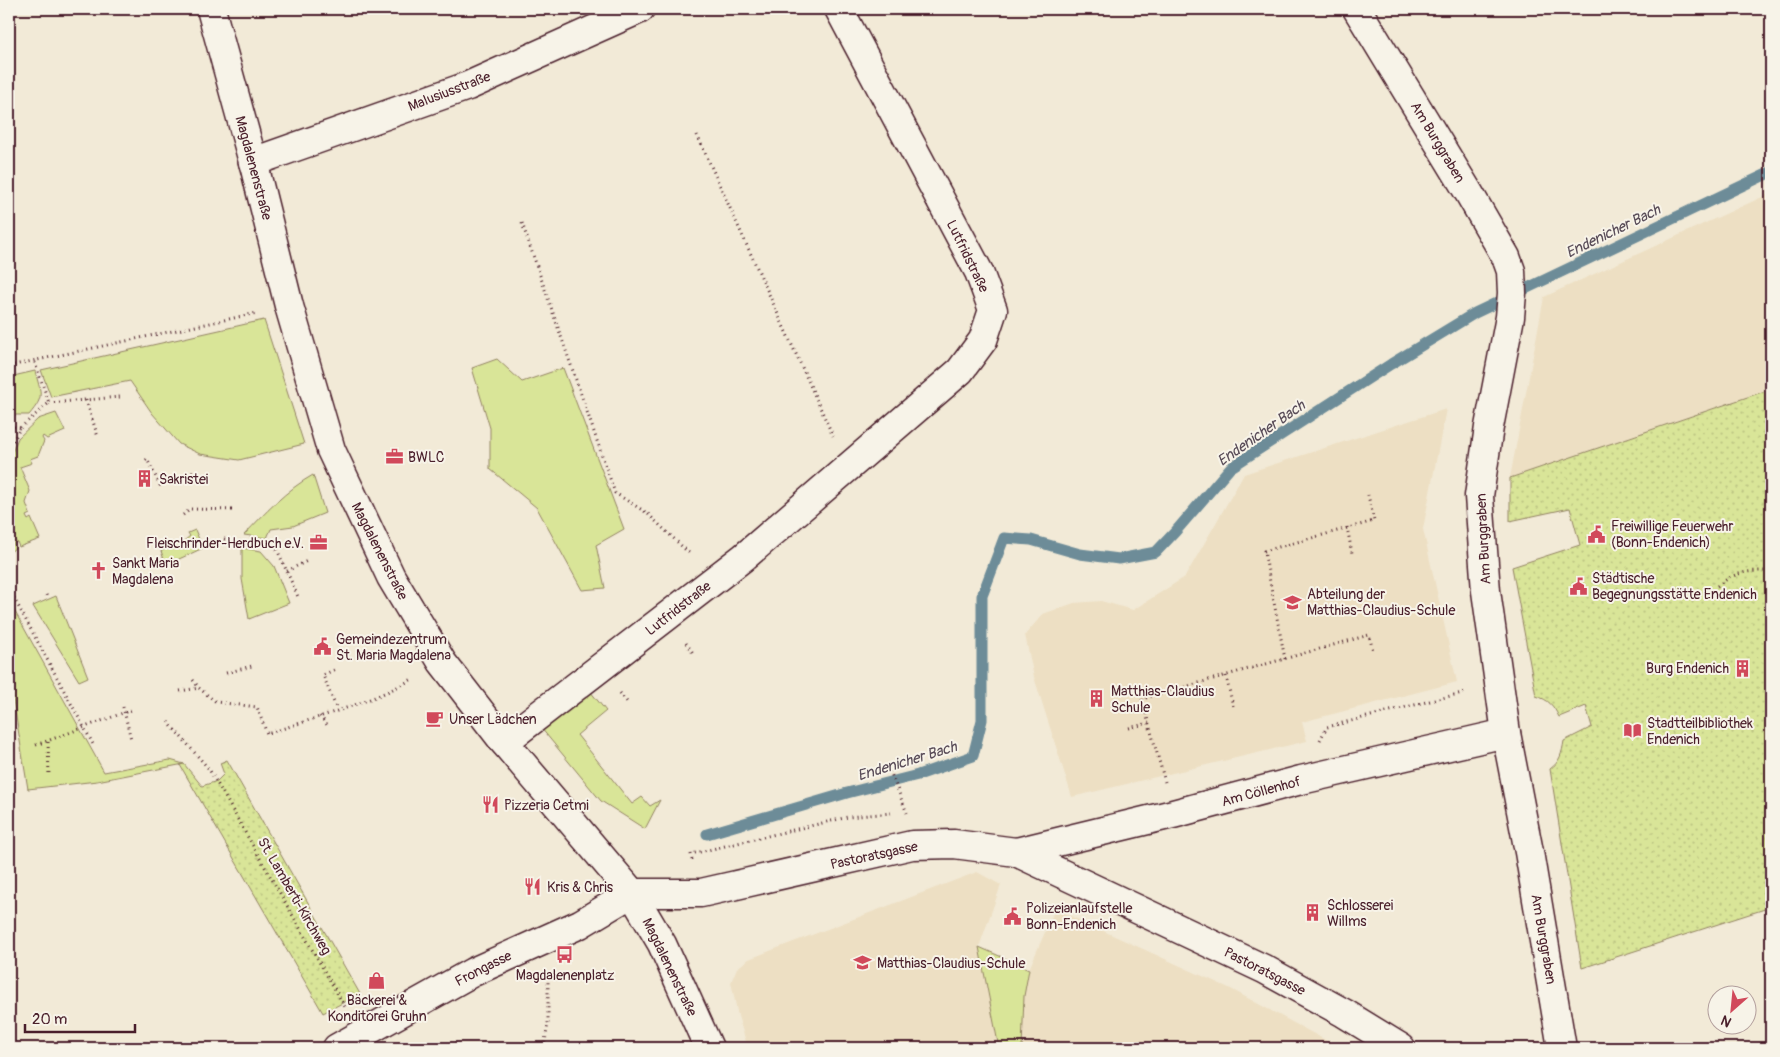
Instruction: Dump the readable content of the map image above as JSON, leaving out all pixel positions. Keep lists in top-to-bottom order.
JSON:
{
  "streets": {
    "street": [
      "Malusiusstraße",
      "Am Burggraben",
      "Magdalenenstraße",
      "Lutfridstraße",
      "Am Cöllenhof",
      "Pastoratsgasse",
      "Frongasse"
    ],
    "path": ["St. Lamberti-Kirchweg"]
  },
  "crossings": [
    ["Malusiusstraße", "Magdalenenstraße"],
    ["Am Burggraben", "Am Cöllenhof"],
    ["Magdalenenstraße", "Lutfridstraße"],
    ["Magdalenenstraße", "Pastoratsgasse"],
    ["Magdalenenstraße", "Frongasse"],
    ["Am Cöllenhof", "Pastoratsgasse"],
    ["Pastoratsgasse", "Frongasse"],
    ["St. Lamberti-Kirchweg", "Frongasse"]
  ],
  "water": ["Endenicher Bach"],
  "places": {
    "office": ["BWLC", "Fleischrinder-Herdbuch e.V."],
    "building": [
      "Sakristei",
      "Burg Endenich",
      "Matthias-Claudius Schule",
      "Schlosserei Willms"
    ],
    "public building": [
      "Freiwillige Feuerwehr (Bonn-Endenich)",
      "Städtische Begegnungsstätte Endenich",
      "Gemeindezentrum St. Maria Magdalena",
      "Polizeianlaufstelle Bonn-Endenich"
    ],
    "church": ["Sankt Maria Magdalena"],
    "school or university": ["Abteilung der Matthias-Claudius-Schule", "Matthias-Claudius-Schule"],
    "cafe": ["Unser Lädchen"],
    "library": ["Stadtteilbibliothek Endenich"],
    "restaurant": ["Pizzeria Cetmi", "Kris & Chris"],
    "bus stop": ["Magdalenenplatz"],
    "shop": ["Bäckerei & Konditorei Gruhn"]
  },
  "scale_bar": "20 m",
  "north": "bottom left"
}
